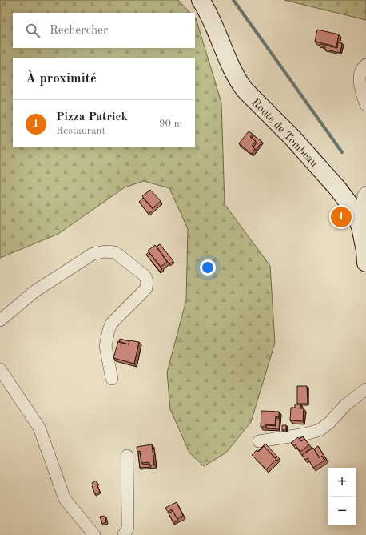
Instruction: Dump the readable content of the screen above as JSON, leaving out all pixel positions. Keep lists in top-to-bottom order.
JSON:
{
  "streets": {
    "main road": ["Route de Tombeau"]
  },
  "page": {
    "search": "Rechercher",
    "heading": "À proximité",
    "list": [
      {
        "mark": "1",
        "name": "Pizza Patrick",
        "note": "Restaurant",
        "value": "90 m"
      }
    ],
    "pins": "1",
    "map_buttons": ["+", "−"]
  }
}
